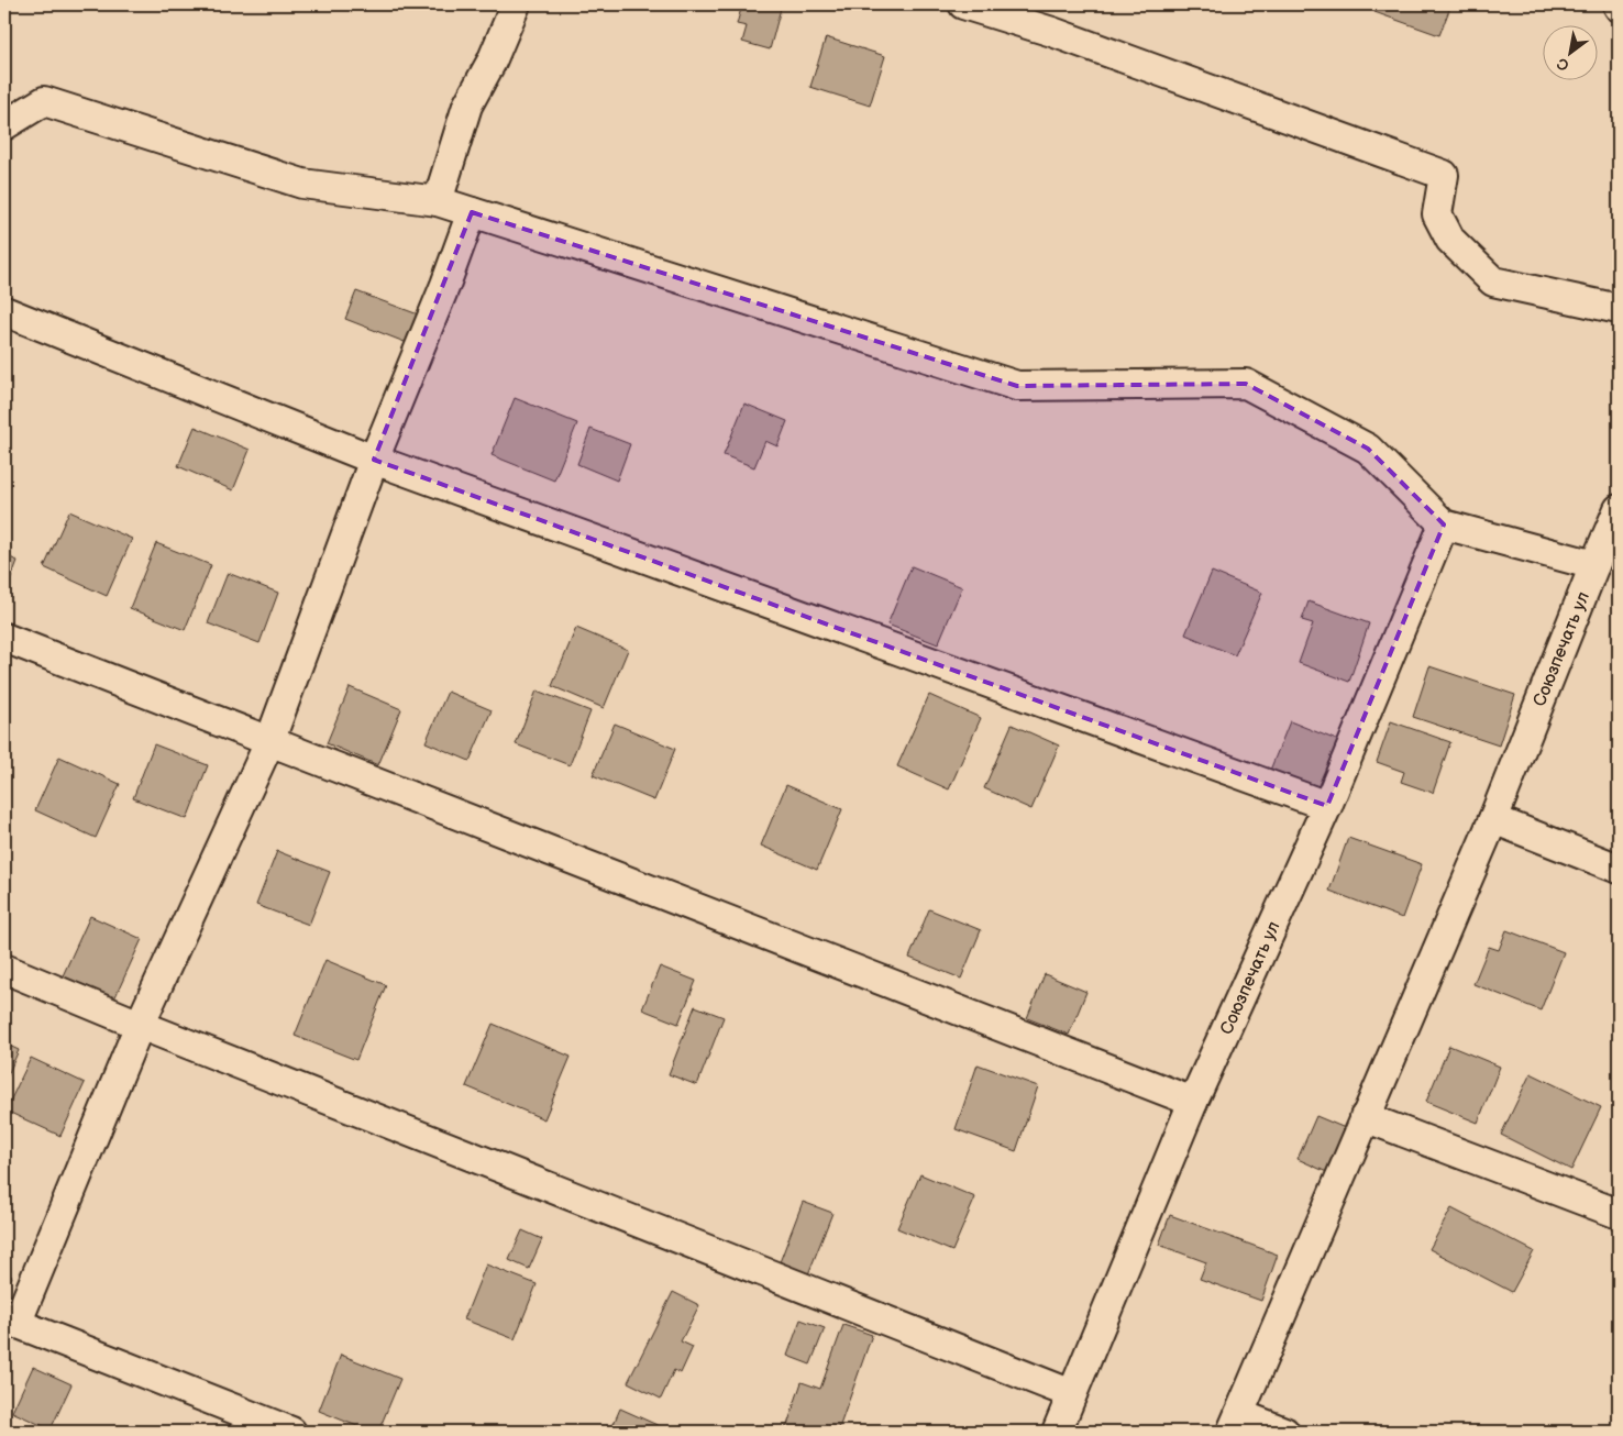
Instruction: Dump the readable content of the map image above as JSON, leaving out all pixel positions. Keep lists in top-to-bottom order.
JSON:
{
  "streets": {
    "street": ["Союзпечать ул"]
  },
  "north": "bottom left"
}
